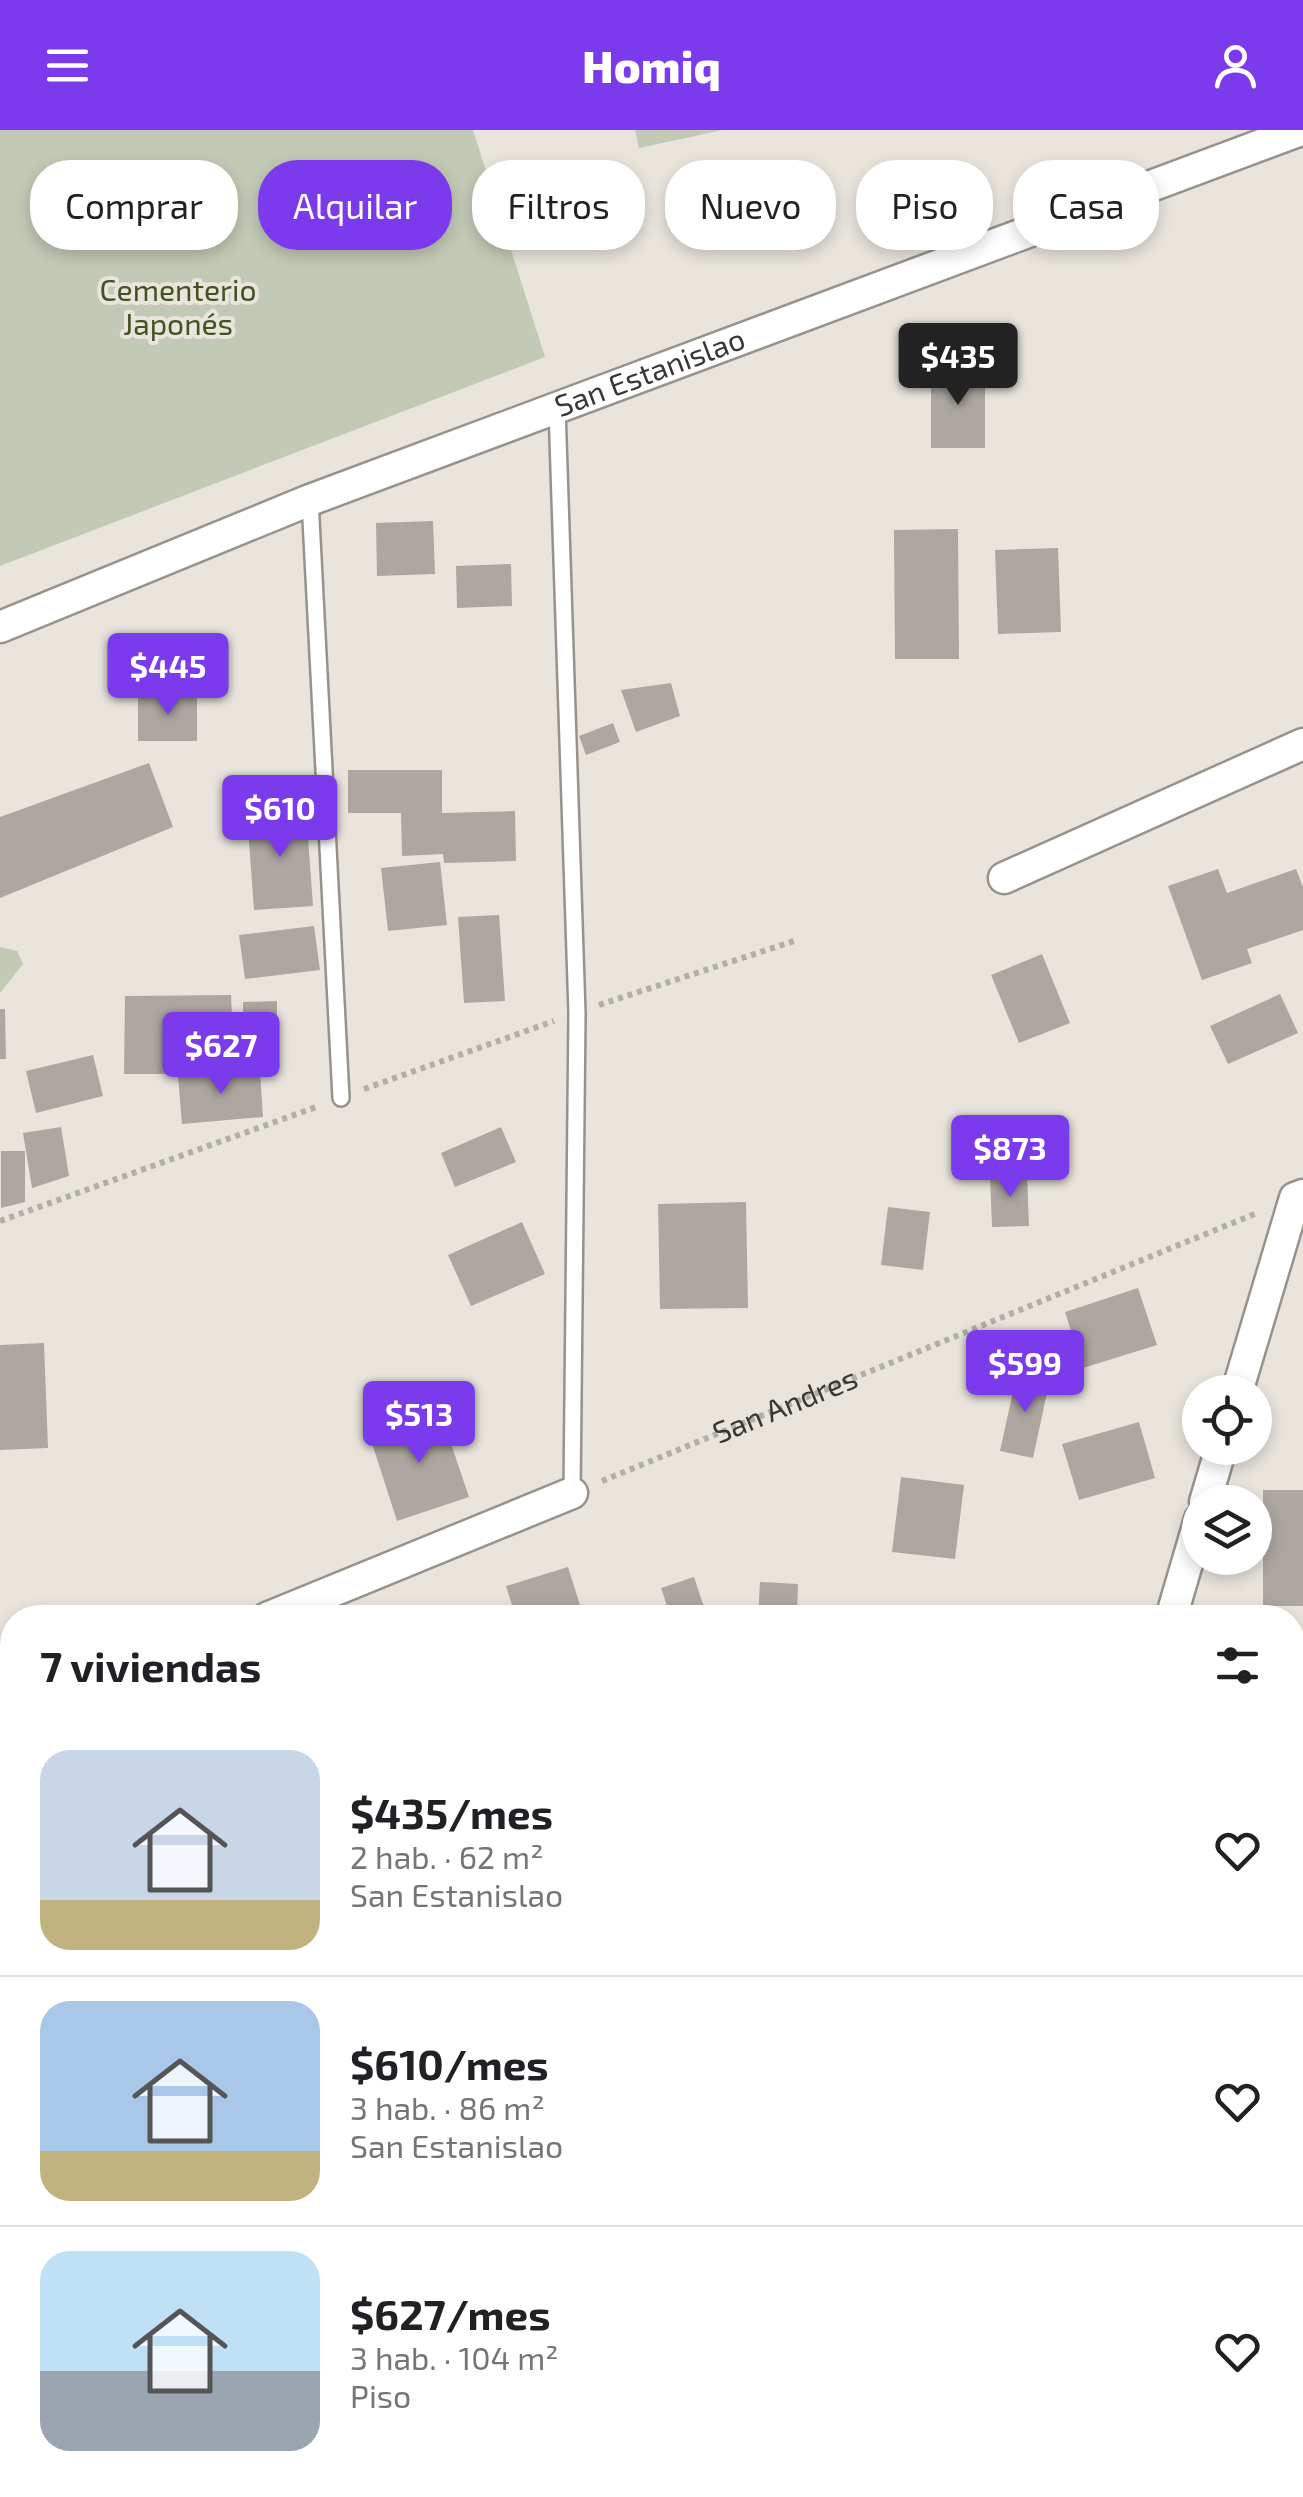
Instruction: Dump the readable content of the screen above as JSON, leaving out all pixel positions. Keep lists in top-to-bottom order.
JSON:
{
  "streets": {
    "street": ["San Estanislao"],
    "path": ["San Andres"]
  },
  "parks": ["Cementerio Japonés"],
  "page": {
    "header": "Homiq",
    "chip": [
      "Comprar",
      "Alquilar",
      "Filtros",
      "Nuevo",
      "Piso",
      "Casa"
    ],
    "price": [
      "$435",
      "$445",
      "$610",
      "$627",
      "$873",
      "$599",
      "$513"
    ],
    "heading": "7 viviendas",
    "list": [
      {
        "name": "$435/mes",
        "note": "2 hab. · 62 m² · San Estanislao"
      },
      {
        "name": "$610/mes",
        "note": "3 hab. · 86 m² · San Estanislao"
      },
      {
        "name": "$627/mes",
        "note": "3 hab. · 104 m² · Piso"
      }
    ]
  }
}
